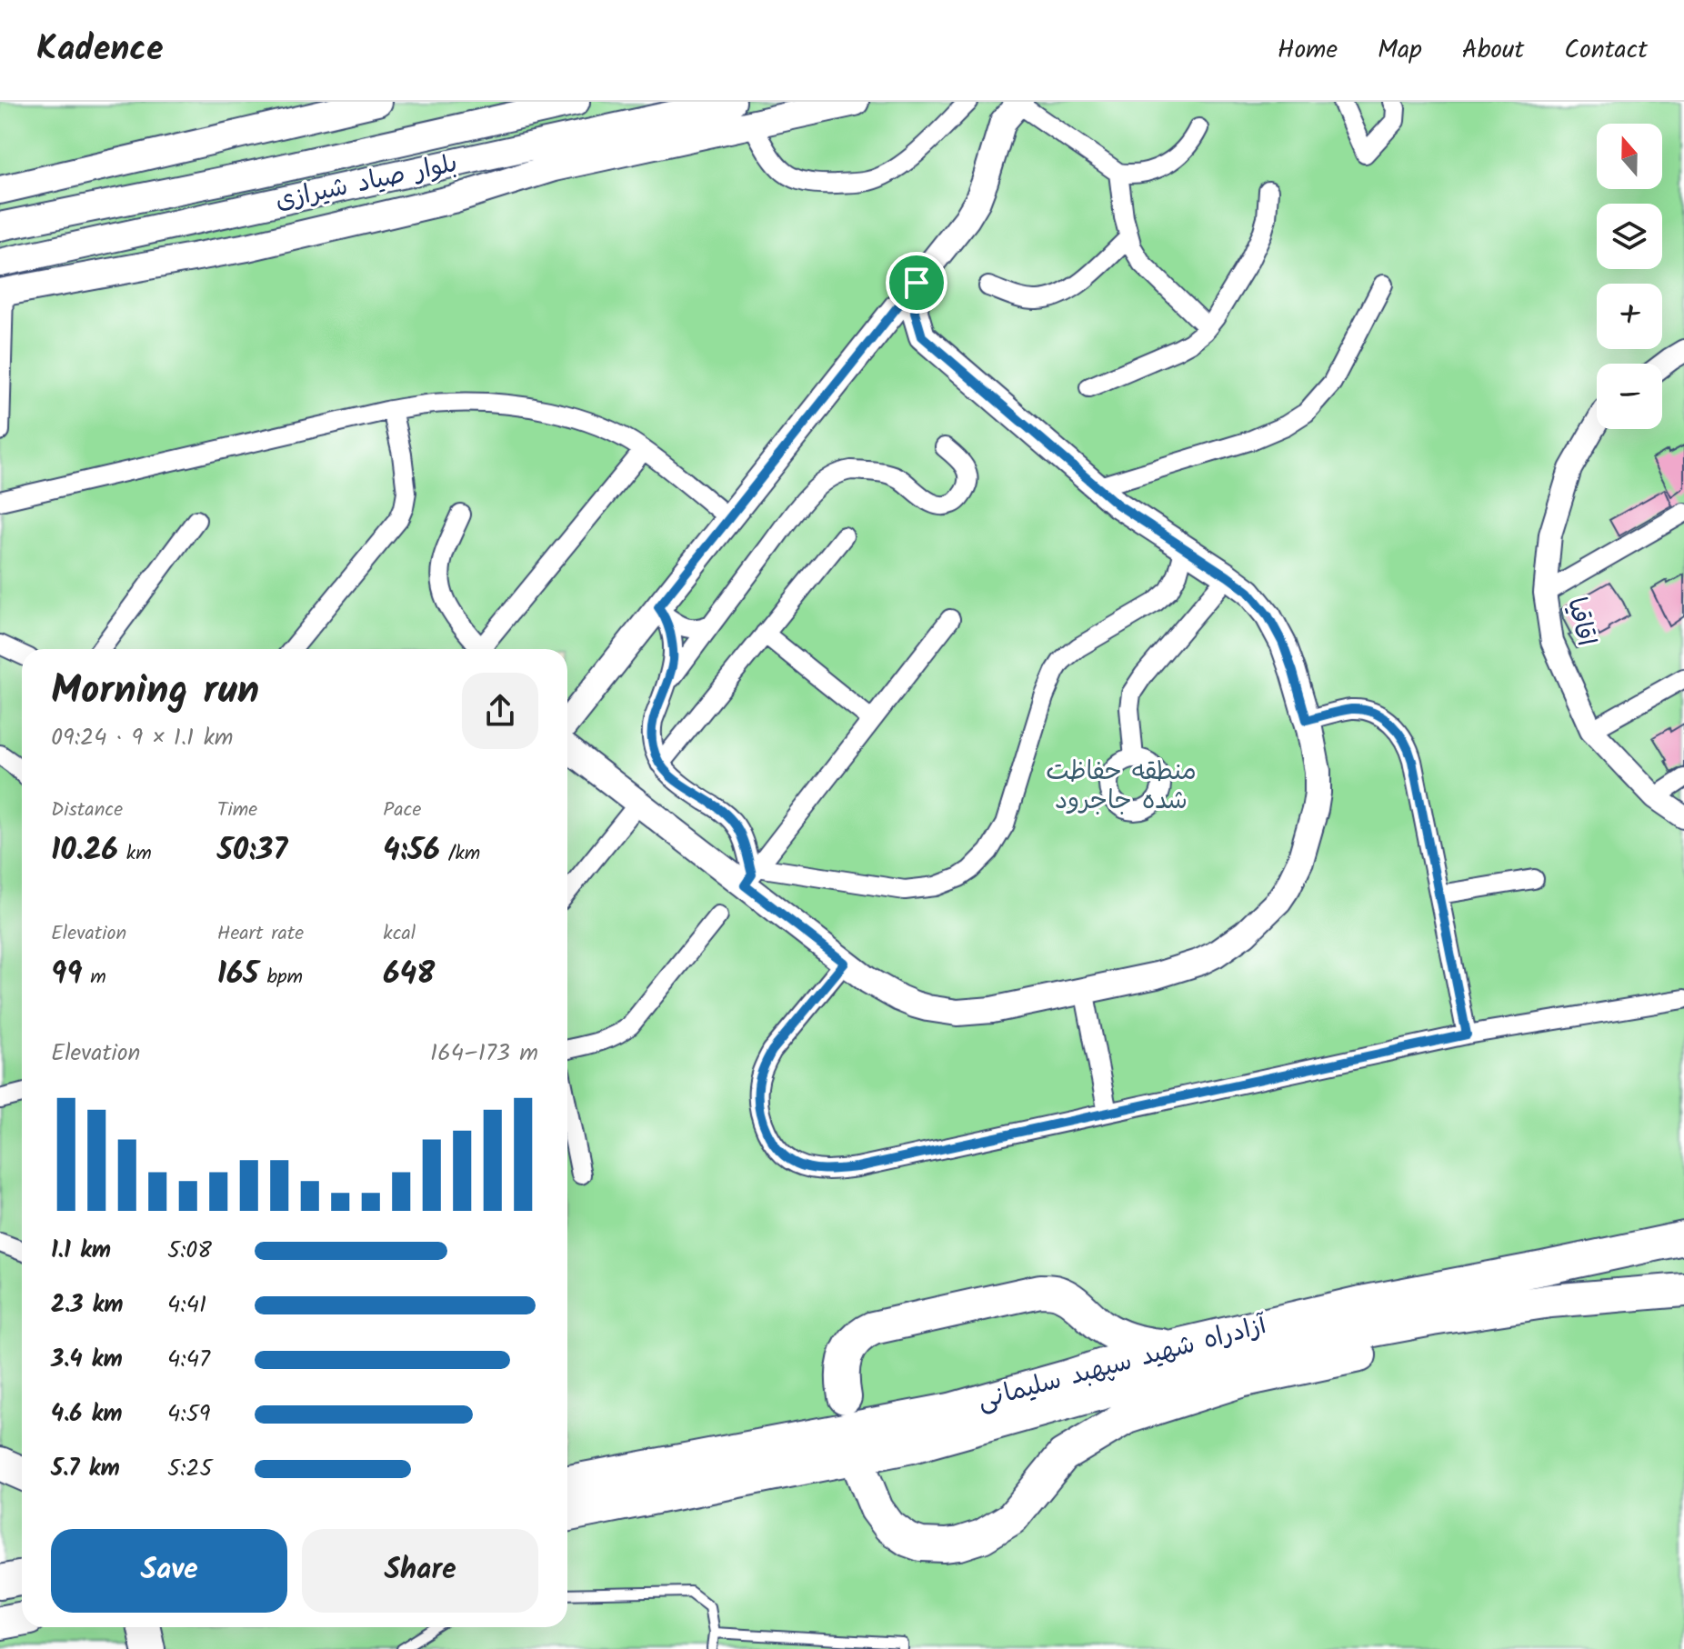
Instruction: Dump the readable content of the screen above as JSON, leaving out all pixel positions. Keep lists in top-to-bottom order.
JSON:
{
  "streets": {
    "highway": ["آزادراه شهید سپهبد سلیمانی"],
    "main road": ["بلوار صیاد شیرازی"],
    "street": ["اقاقیا"]
  },
  "parks": ["منطقه حفاظت شده جاجرود"],
  "north": "top",
  "page": {
    "header": "Kadence",
    "nav": [
      "Home",
      "Map",
      "About",
      "Contact"
    ],
    "map_buttons": ["+", "−"],
    "heading": ["Morning run", "09:24 · 9 × 1.1 km"],
    "stats": [
      ["Distance", "10.26 km"],
      ["Time", "50:37"],
      ["Pace", "4:56 /km"],
      ["Elevation", "99 m"],
      ["Heart rate", "165 bpm"],
      ["kcal", "648"]
    ],
    "chart": ["Elevation", "164–173 m"],
    "list": [
      {
        "name": "1.1 km",
        "note": "5:08"
      },
      {
        "name": "2.3 km",
        "note": "4:41"
      },
      {
        "name": "3.4 km",
        "note": "4:47"
      },
      {
        "name": "4.6 km",
        "note": "4:59"
      },
      {
        "name": "5.7 km",
        "note": "5:25"
      }
    ],
    "buttons": ["Save", "Share"]
  }
}
